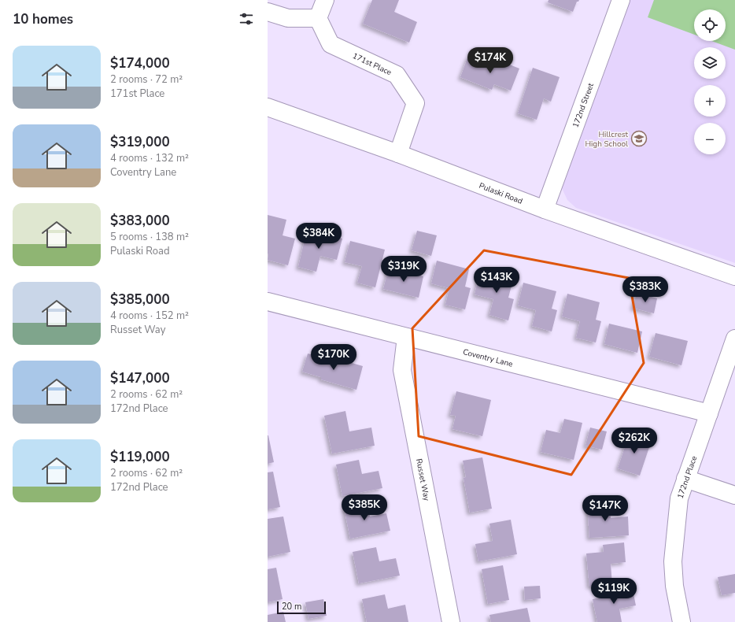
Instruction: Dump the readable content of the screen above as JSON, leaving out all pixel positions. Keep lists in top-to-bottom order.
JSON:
{
  "streets": {
    "street": [
      "171st Place",
      "172nd Street",
      "Pulaski Road",
      "Coventry Lane",
      "172nd Place",
      "Russet Way"
    ]
  },
  "crossings": [
    ["171st Place", "Pulaski Road"],
    ["172nd Street", "Pulaski Road"],
    ["Coventry Lane", "172nd Place"],
    ["Coventry Lane", "Russet Way"]
  ],
  "places": {
    "school or university": ["Hillcrest High School"]
  },
  "scale_bar": "20 m",
  "page": {
    "heading": "10 homes",
    "map_buttons": ["+", "−"],
    "list": [
      {
        "name": "$174,000",
        "note": "2 rooms · 72 m² · 171st Place"
      },
      {
        "name": "$319,000",
        "note": "4 rooms · 132 m² · Coventry Lane"
      },
      {
        "name": "$383,000",
        "note": "5 rooms · 138 m² · Pulaski Road"
      },
      {
        "name": "$385,000",
        "note": "4 rooms · 152 m² · Russet Way"
      },
      {
        "name": "$147,000",
        "note": "2 rooms · 62 m² · 172nd Place"
      },
      {
        "name": "$119,000",
        "note": "2 rooms · 62 m² · 172nd Place"
      }
    ],
    "price": [
      "$174K",
      "$384K",
      "$319K",
      "$143K",
      "$383K",
      "$170K",
      "$262K",
      "$385K",
      "$147K",
      "$119K"
    ],
    "scale": "20 m"
  }
}
